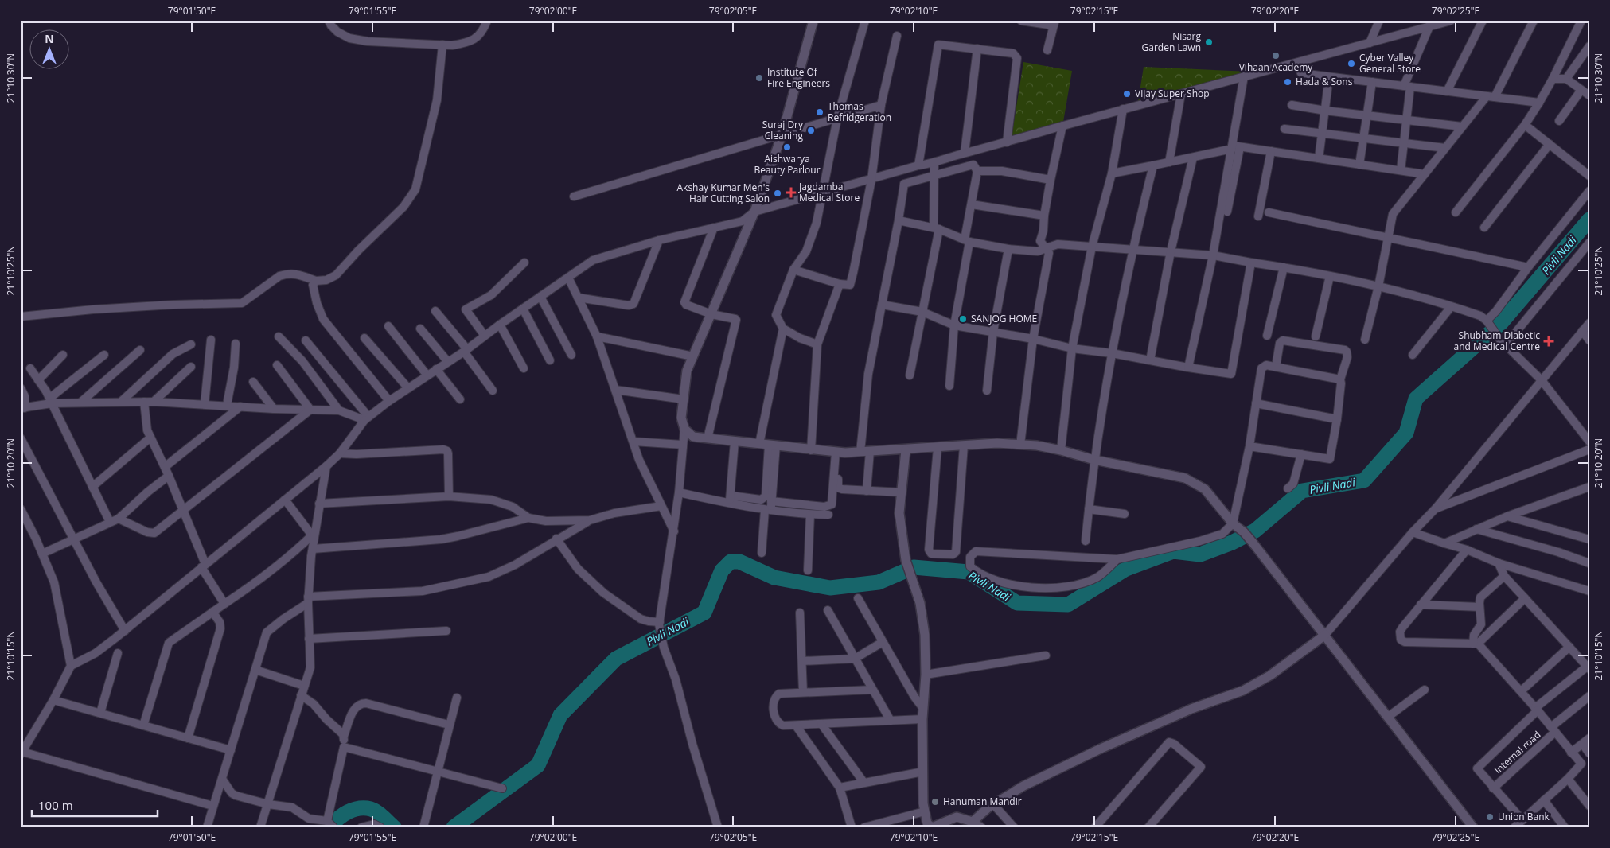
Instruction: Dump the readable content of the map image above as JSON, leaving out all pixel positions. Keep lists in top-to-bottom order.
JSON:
{
  "streets": {
    "street": ["Internal road"]
  },
  "water": ["Pivli Nadi"],
  "places": {
    "other": [
      "Nisarg Garden Lawn",
      "Vihaan Academy",
      "Cyber Valley General Store",
      "Institute Of Fire Engineers",
      "Hada & Sons",
      "Vijay Super Shop",
      "Thomas Refridgeration",
      "Suraj Dry Cleaning",
      "Aishwarya Beauty Parlour",
      "Akshay Kumar Men's Hair Cutting Salon",
      "SANJOG HOME",
      "Hanuman Mandir",
      "Union Bank"
    ],
    "health": ["Jagdamba Medical Store", "Shubham Diabetic and Medical Centre"]
  },
  "scale_bar": "100 m",
  "north": "top",
  "coordinates": [
    "79°01'50\"E",
    "79°01'55\"E",
    "79°02'00\"E",
    "79°02'05\"E",
    "79°02'10\"E",
    "79°02'15\"E",
    "79°02'20\"E",
    "79°02'25\"E",
    "21°10'30\"N",
    "21°10'25\"N",
    "21°10'20\"N",
    "21°10'15\"N"
  ]
}
